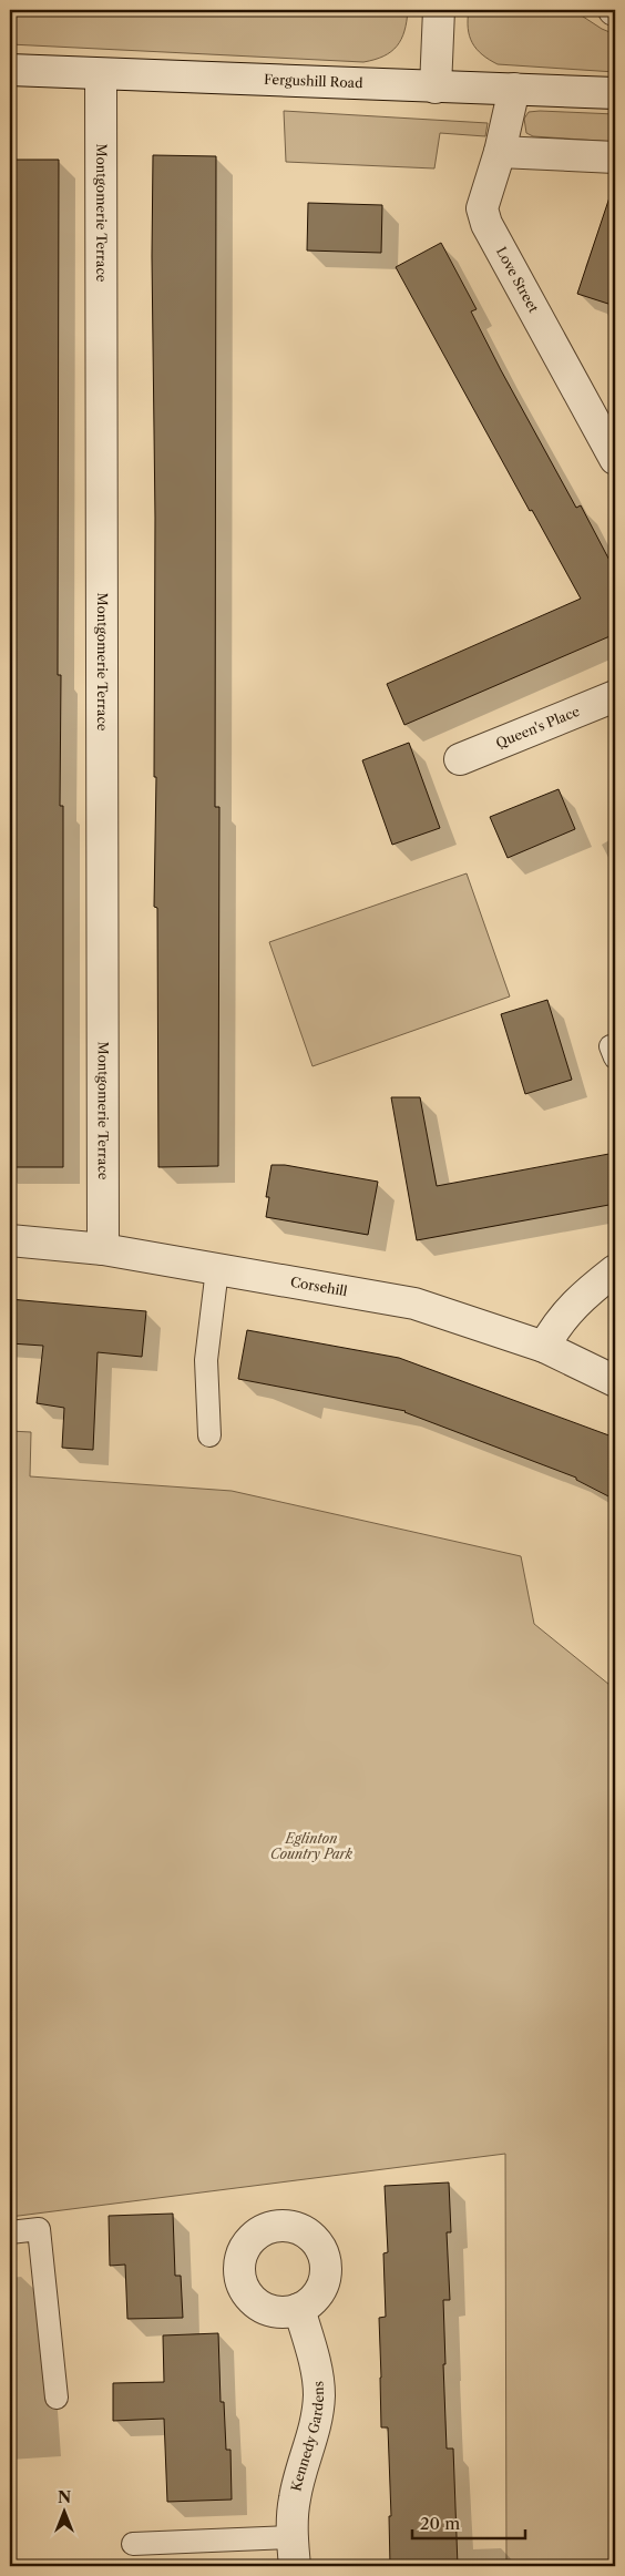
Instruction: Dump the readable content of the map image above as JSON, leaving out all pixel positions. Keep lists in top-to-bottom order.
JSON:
{
  "streets": {
    "street": [
      "Fergushill Road",
      "Montgomerie Terrace",
      "Love Street",
      "Queen's Place",
      "Corsehill",
      "Kennedy Gardens"
    ]
  },
  "crossings": [
    ["Fergushill Road", "Montgomerie Terrace"],
    ["Fergushill Road", "Love Street"],
    ["Montgomerie Terrace", "Corsehill"]
  ],
  "parks": ["Eglinton Country Park"],
  "scale_bar": "20 m",
  "north": "top"
}
